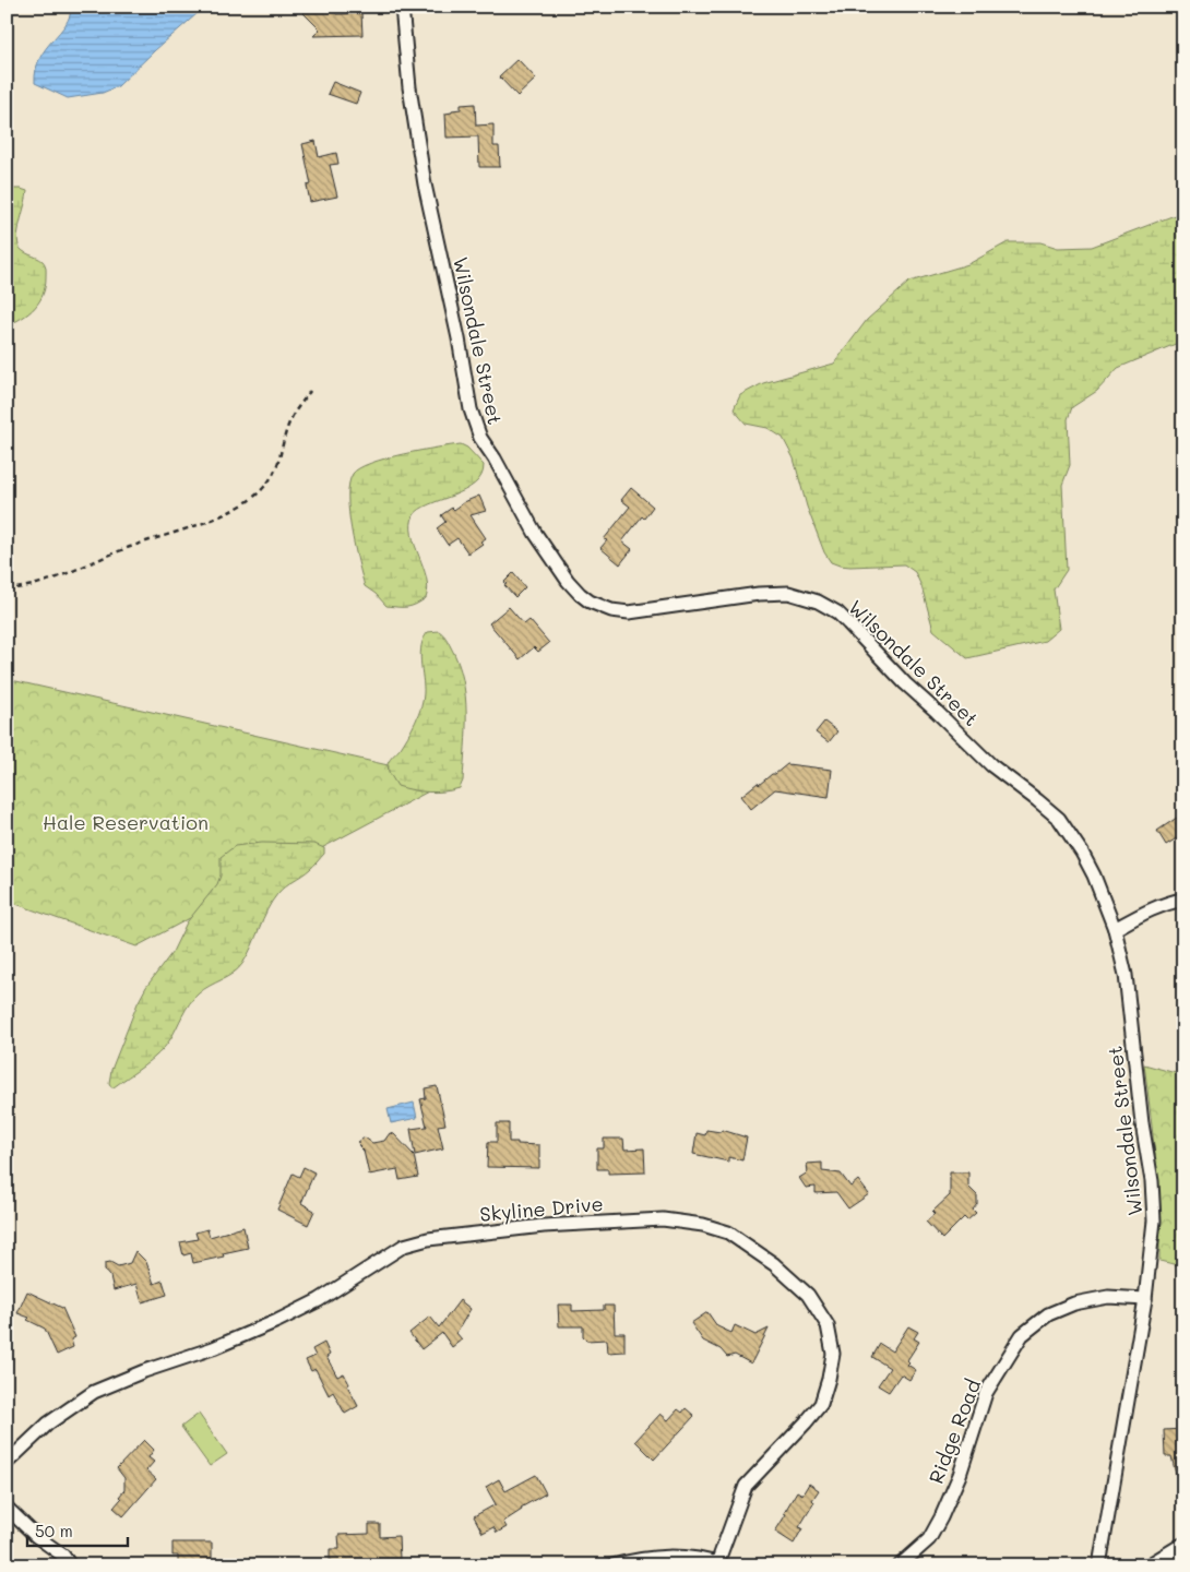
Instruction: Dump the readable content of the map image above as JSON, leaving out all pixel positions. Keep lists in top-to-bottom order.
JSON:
{
  "streets": {
    "street": ["Wilsondale Street", "Skyline Drive", "Ridge Road"]
  },
  "crossings": [
    ["Wilsondale Street", "Ridge Road"]
  ],
  "parks": ["Hale Reservation"],
  "scale_bar": "50 m"
}
